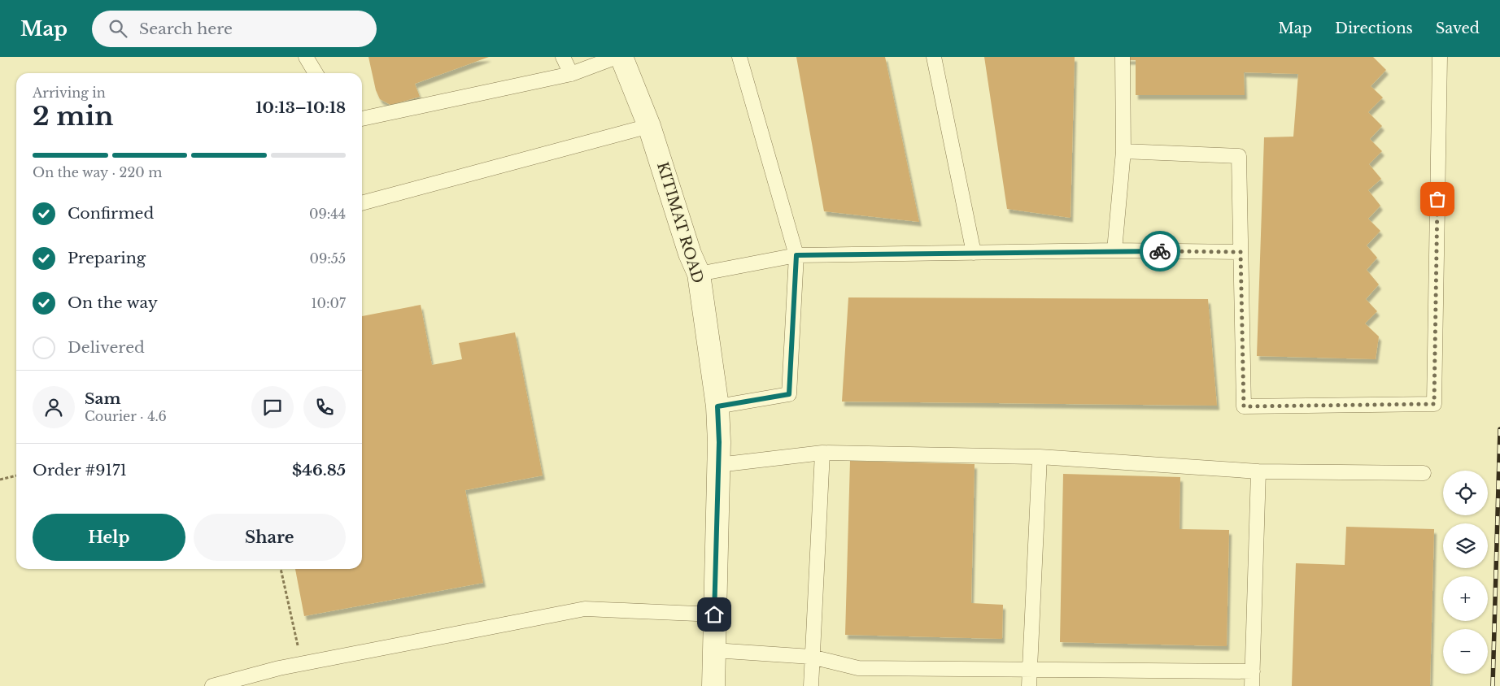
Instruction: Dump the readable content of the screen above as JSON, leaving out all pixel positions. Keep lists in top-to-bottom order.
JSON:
{
  "streets": {
    "street": ["KITIMAT ROAD"]
  },
  "page": {
    "header": "Map",
    "search": "Search here",
    "nav": ["Map", "Directions", "Saved"],
    "heading": ["2 min", "Arriving in", "10:13–10:18"],
    "panel": [
      "Sam",
      "Courier · 4.6",
      "Order #9171",
      "$46.85"
    ],
    "bar": "On the way · 220 m",
    "list": [
      ["Confirmed", "09:44"],
      ["Preparing", "09:55"],
      ["On the way", "10:07"],
      "Delivered"
    ],
    "map_buttons": ["+", "−"],
    "buttons": ["Help", "Share"]
  }
}
